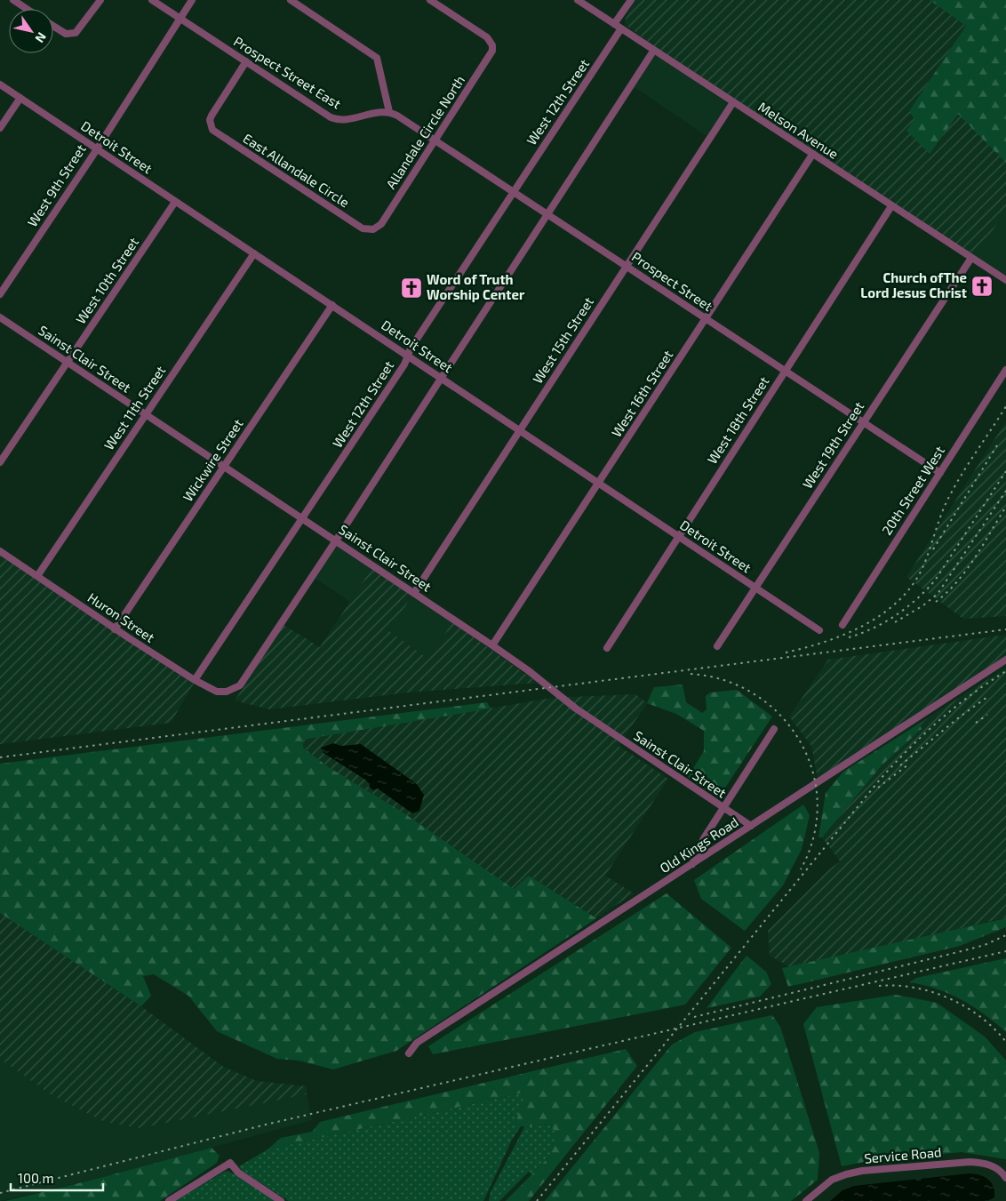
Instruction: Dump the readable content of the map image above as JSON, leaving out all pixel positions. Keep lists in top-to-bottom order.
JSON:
{
  "streets": {
    "street": [
      "Prospect Street East",
      "West 12th Street",
      "Melson Avenue",
      "Allandale Circle North",
      "Detroit Street",
      "East Allandale Circle",
      "West 9th Street",
      "West 10th Street",
      "Prospect Street",
      "West 15th Street",
      "Sainst Clair Street",
      "West 16th Street",
      "West 11th Street",
      "West 18th Street",
      "West 19th Street",
      "Wickwire Street",
      "20th Street West",
      "Huron Street",
      "Old Kings Road",
      "Service Road"
    ]
  },
  "crossings": [
    ["Prospect Street East", "East Allandale Circle"],
    ["Prospect Street East", "West 9th Street"],
    ["Prospect Street East", "Prospect Street"],
    ["West 12th Street", "Melson Avenue"],
    ["West 12th Street", "Detroit Street"],
    ["West 12th Street", "Prospect Street"],
    ["West 12th Street", "Sainst Clair Street"],
    ["West 12th Street", "Huron Street"],
    ["Melson Avenue", "West 15th Street"],
    ["Melson Avenue", "West 16th Street"],
    ["Melson Avenue", "West 18th Street"],
    ["Melson Avenue", "West 19th Street"],
    ["Allandale Circle North", "East Allandale Circle"],
    ["Allandale Circle North", "Prospect Street"],
    ["Detroit Street", "West 9th Street"],
    ["Detroit Street", "West 10th Street"],
    ["Detroit Street", "West 15th Street"],
    ["Detroit Street", "West 16th Street"],
    ["Detroit Street", "West 11th Street"],
    ["Detroit Street", "West 18th Street"],
    ["Detroit Street", "West 19th Street"],
    ["Detroit Street", "Wickwire Street"],
    ["West 10th Street", "Sainst Clair Street"],
    ["Prospect Street", "West 15th Street"],
    ["Prospect Street", "West 16th Street"],
    ["Prospect Street", "West 18th Street"],
    ["Prospect Street", "West 19th Street"],
    ["Prospect Street", "20th Street West"],
    ["West 15th Street", "Sainst Clair Street"],
    ["Sainst Clair Street", "West 16th Street"],
    ["Sainst Clair Street", "West 11th Street"],
    ["Sainst Clair Street", "Wickwire Street"],
    ["Sainst Clair Street", "Huron Street"],
    ["Sainst Clair Street", "Old Kings Road"],
    ["West 11th Street", "Huron Street"],
    ["Wickwire Street", "Huron Street"]
  ],
  "places": {
    "church": ["Church ofThe Lord Jesus Christ", "Word of Truth Worship Center"]
  },
  "scale_bar": "100 m",
  "north": "bottom right"
}
